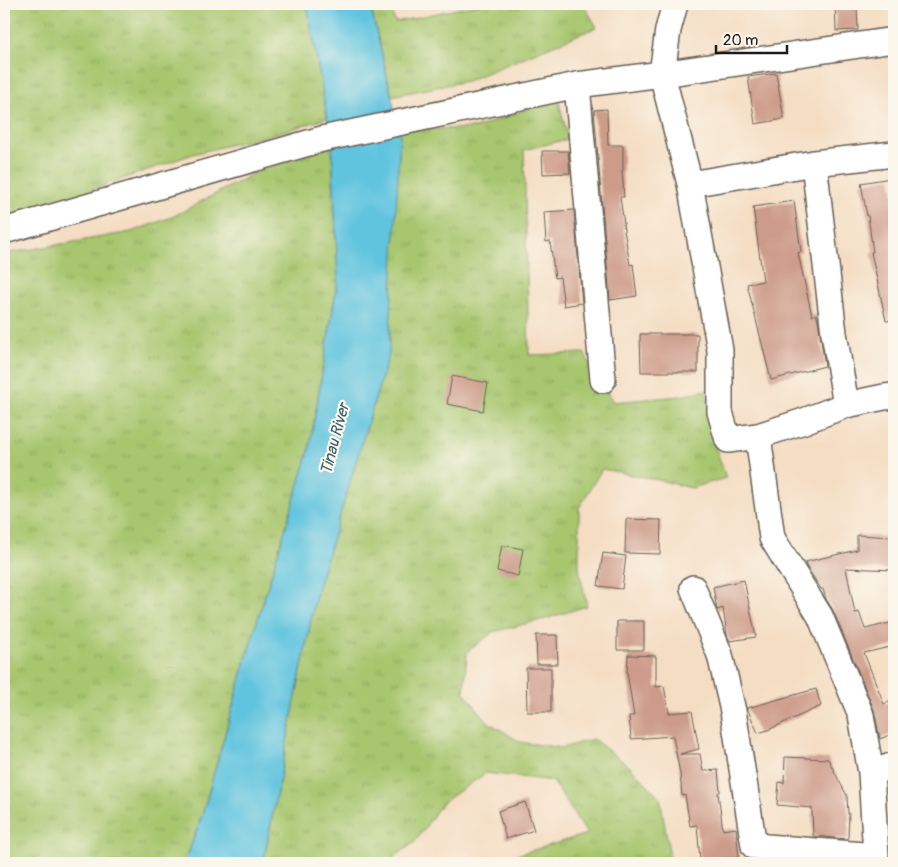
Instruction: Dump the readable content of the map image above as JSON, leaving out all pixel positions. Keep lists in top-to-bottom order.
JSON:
{
  "water": ["Tinau River"],
  "scale_bar": "20 m"
}
